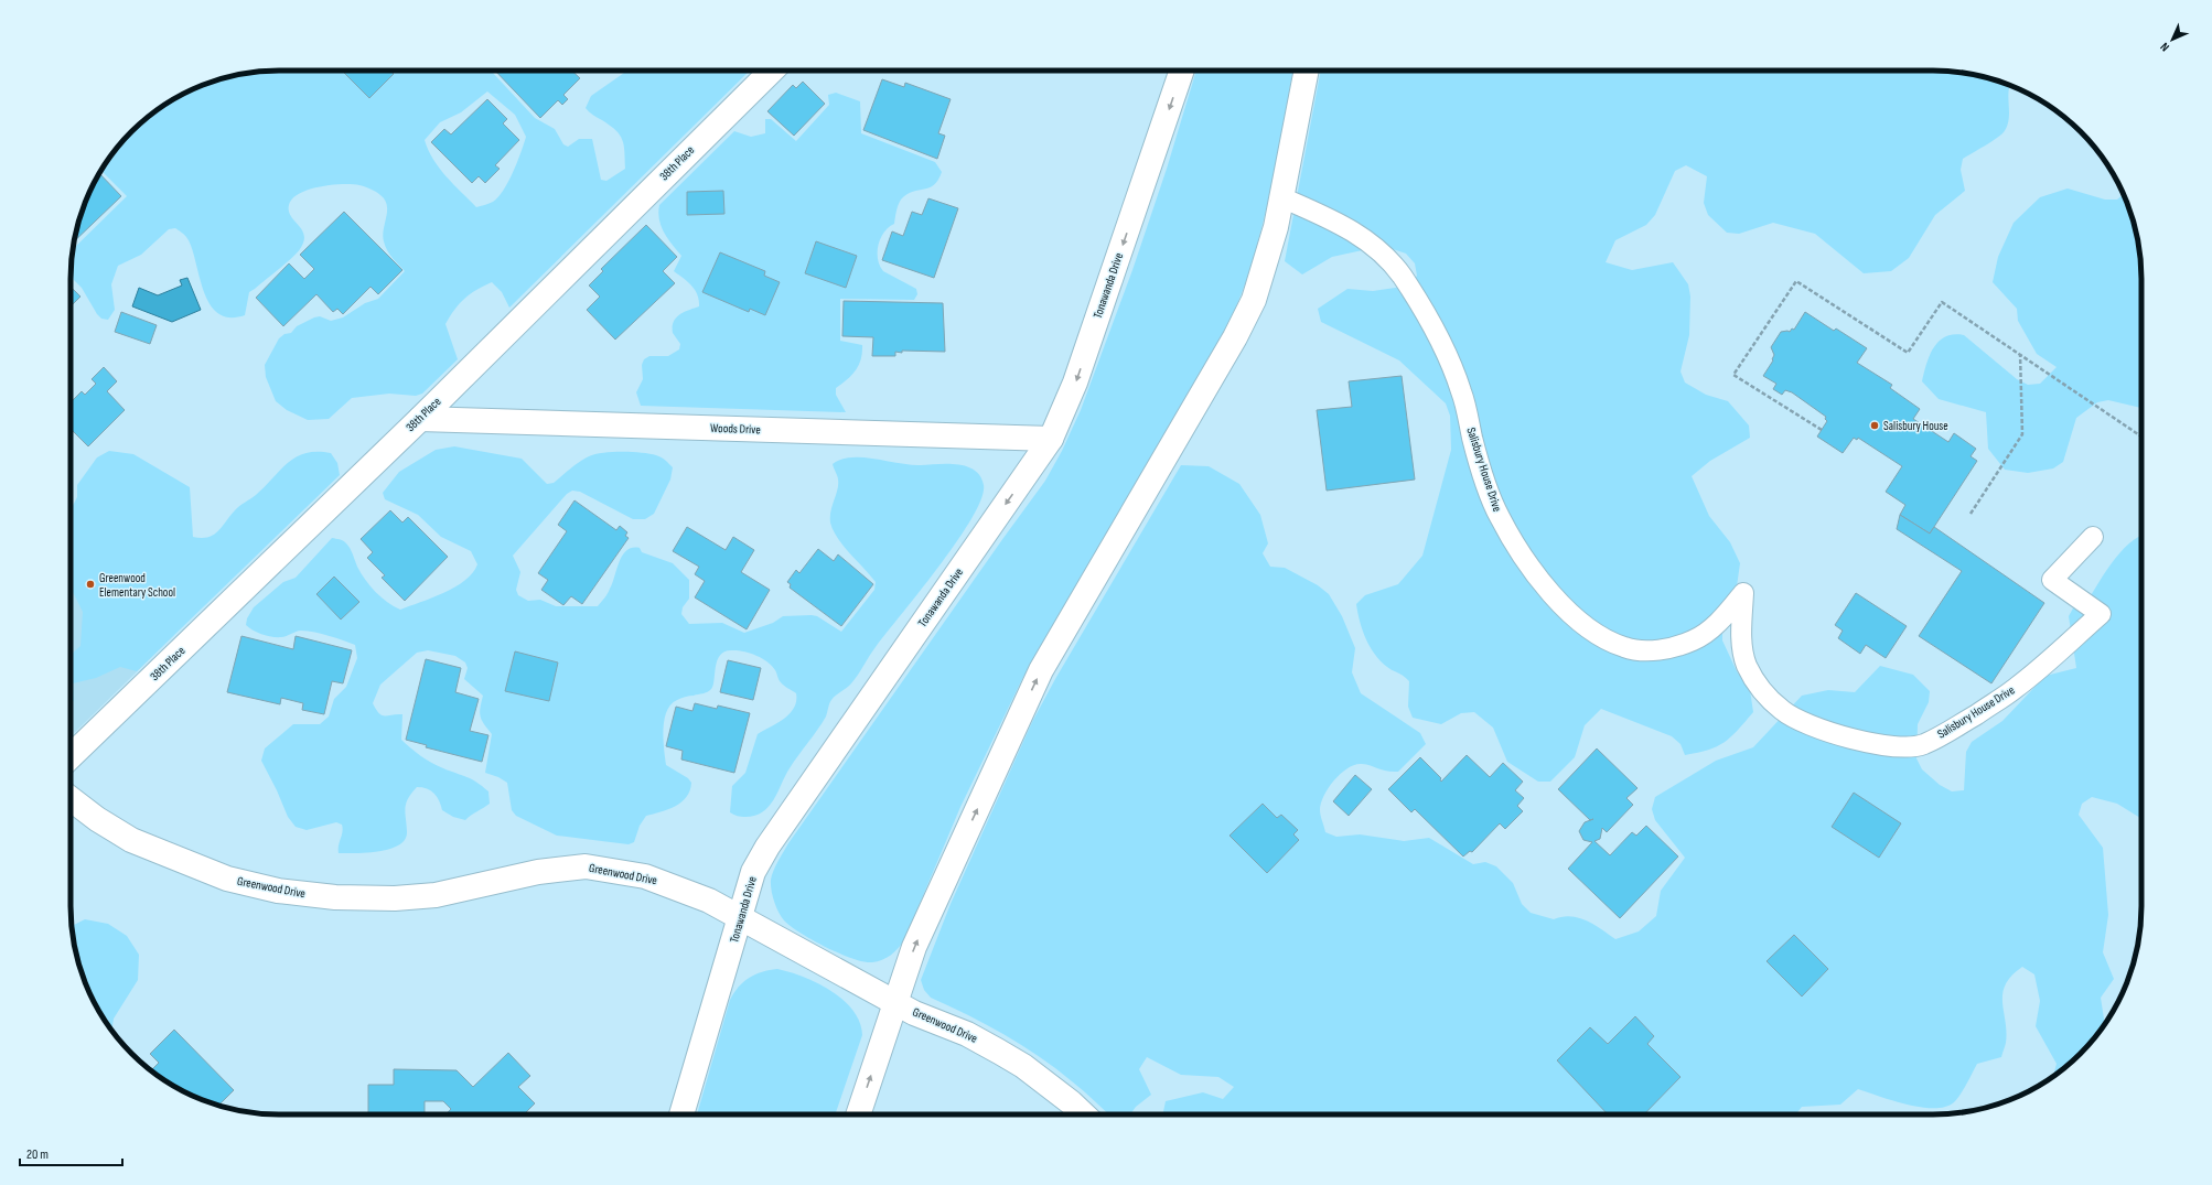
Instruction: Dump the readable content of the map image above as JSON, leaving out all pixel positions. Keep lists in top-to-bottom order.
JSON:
{
  "streets": {
    "street": [
      "38th Place",
      "Tonawanda Drive",
      "Woods Drive",
      "Greenwood Drive"
    ],
    "lane": ["Salisbury House Drive"]
  },
  "crossings": [
    ["38th Place", "Woods Drive"],
    ["Tonawanda Drive", "Woods Drive"],
    ["Tonawanda Drive", "Greenwood Drive"]
  ],
  "places": ["Salisbury House", "Greenwood Elementary School"],
  "scale_bar": "20 m",
  "north": "bottom left"
}
